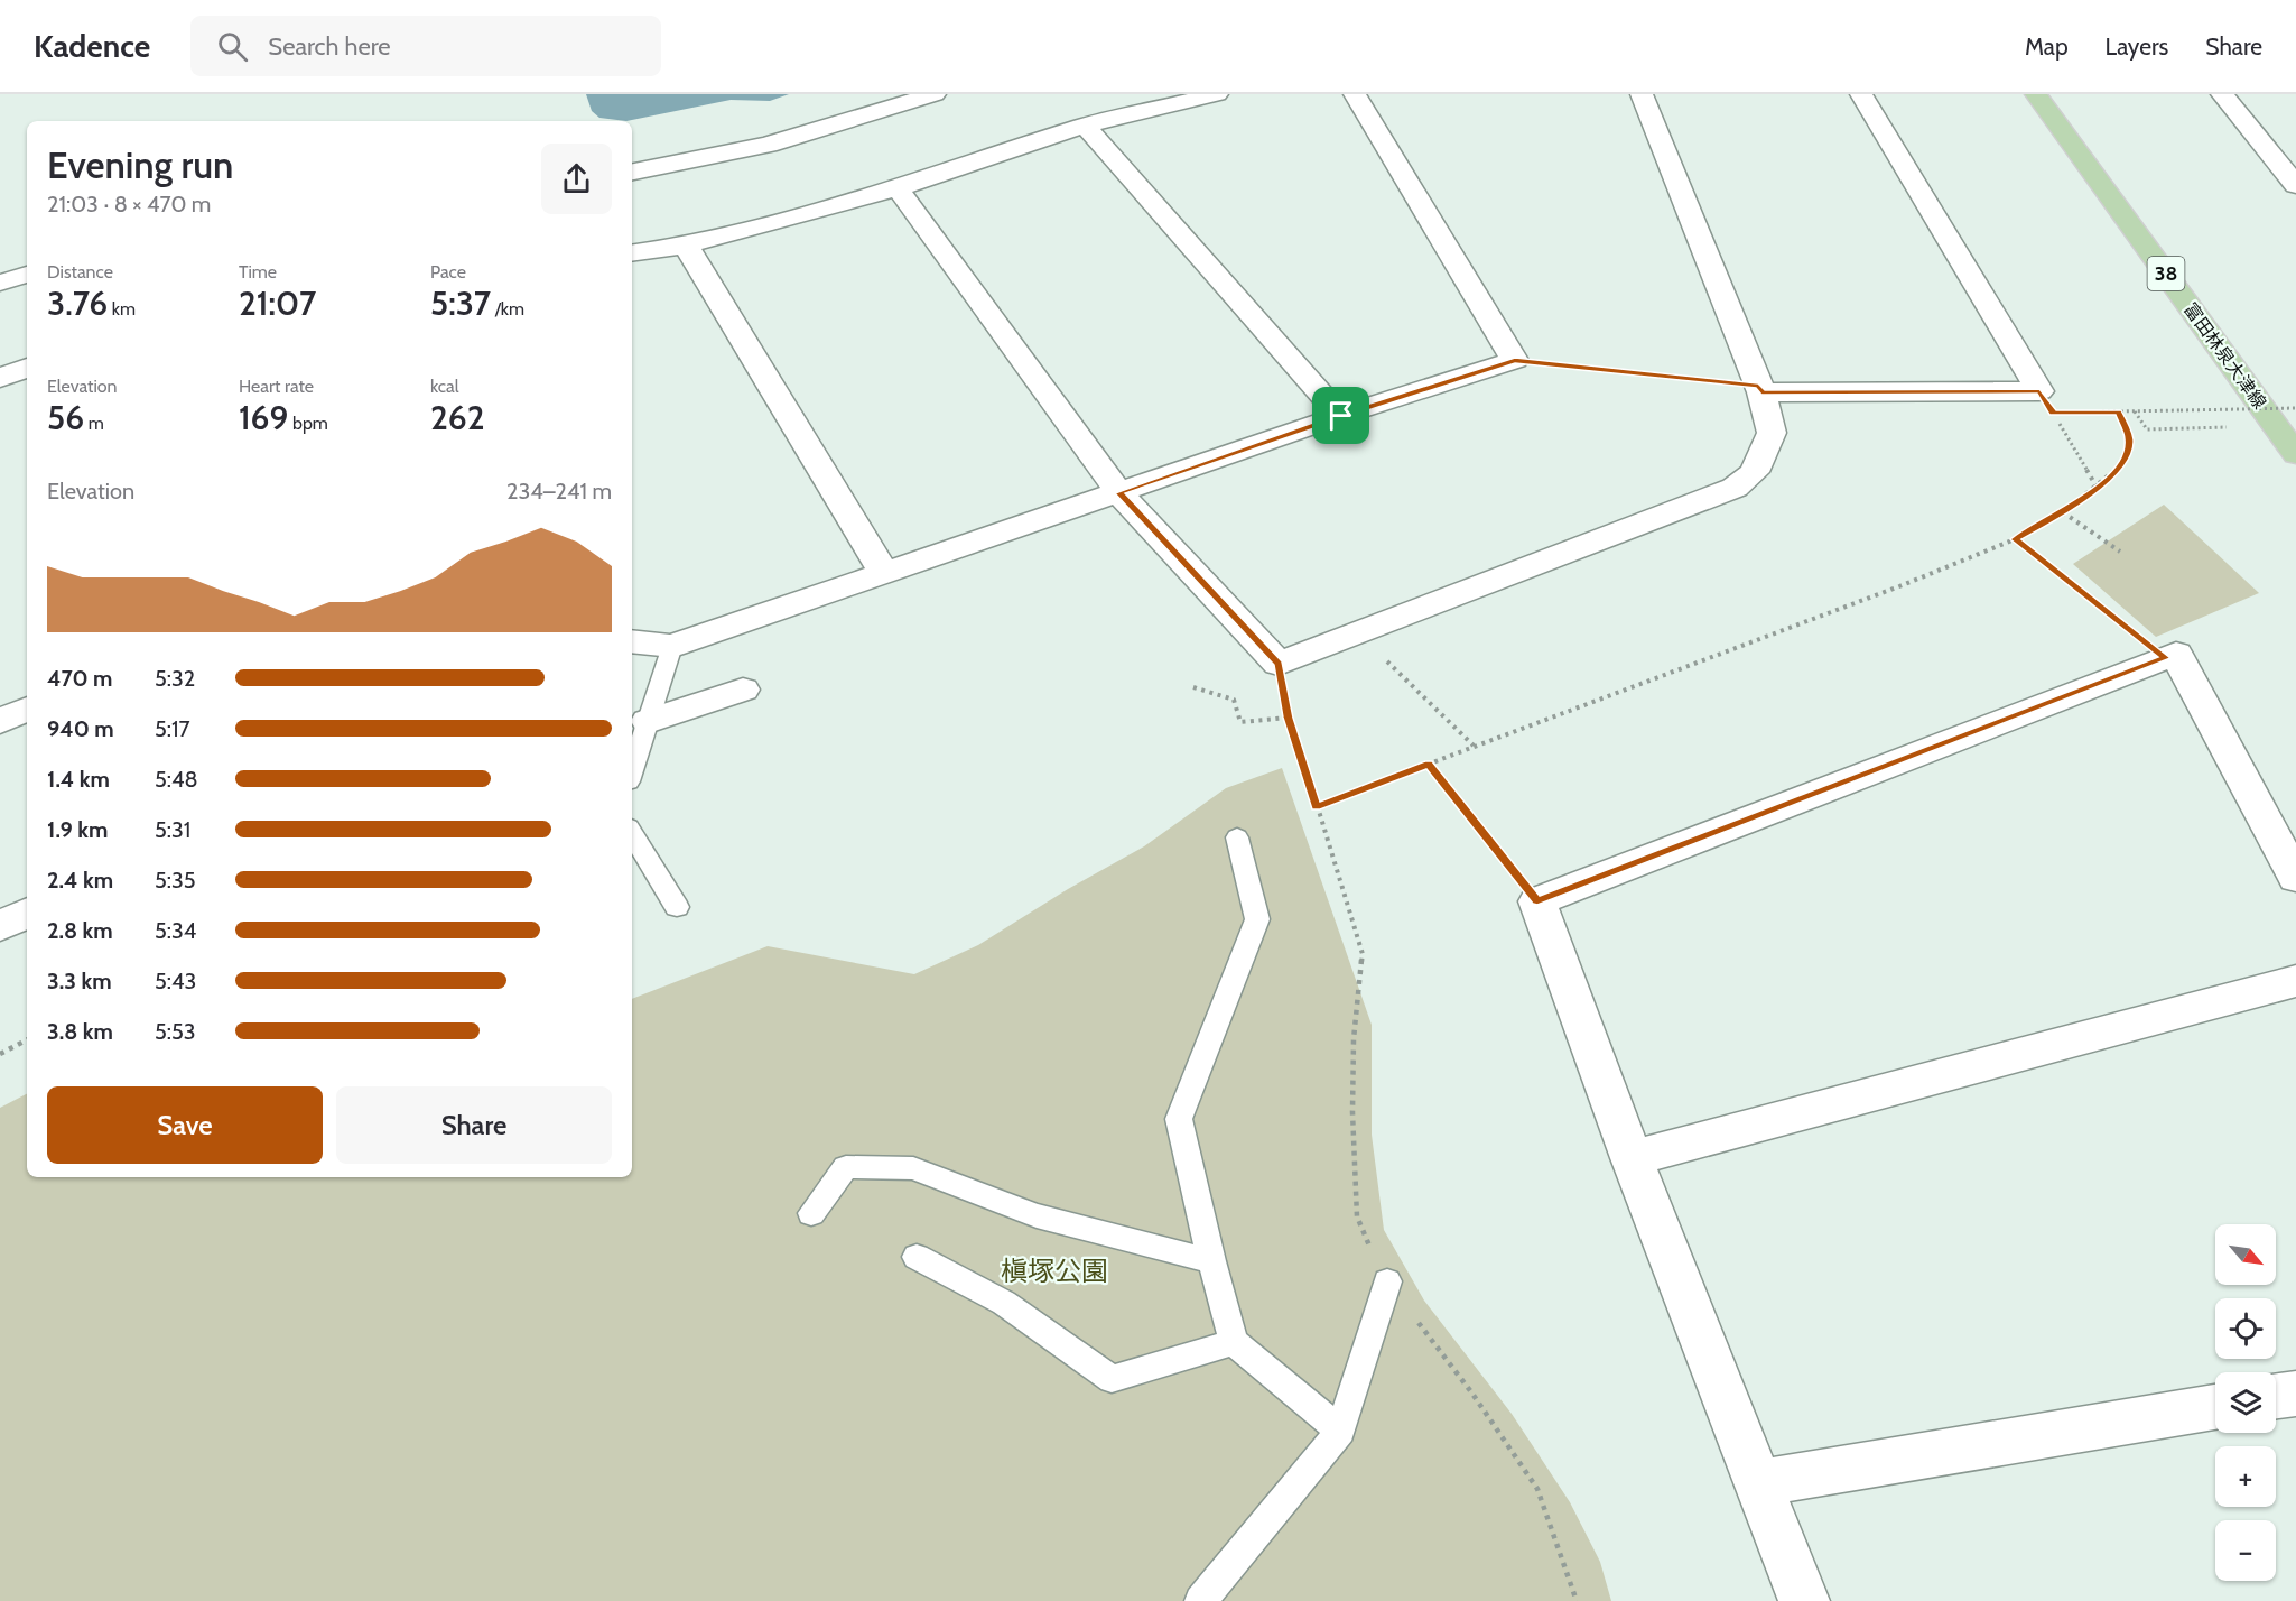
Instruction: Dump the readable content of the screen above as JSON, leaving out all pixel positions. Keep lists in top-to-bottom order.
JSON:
{
  "streets": {
    "main road": ["38", "富田林泉大津線"]
  },
  "parks": ["槇塚公園"],
  "north": "bottom right",
  "page": {
    "header": "Kadence",
    "search": "Search here",
    "nav": ["Map", "Layers", "Share"],
    "heading": ["Evening run", "21:03 · 8 × 470 m"],
    "stats": [
      ["Distance", "3.76 km"],
      ["Time", "21:07"],
      ["Pace", "5:37 /km"],
      ["Elevation", "56 m"],
      ["Heart rate", "169 bpm"],
      ["kcal", "262"]
    ],
    "chart": ["Elevation", "234–241 m"],
    "list": [
      {
        "name": "470 m",
        "note": "5:32"
      },
      {
        "name": "940 m",
        "note": "5:17"
      },
      {
        "name": "1.4 km",
        "note": "5:48"
      },
      {
        "name": "1.9 km",
        "note": "5:31"
      },
      {
        "name": "2.4 km",
        "note": "5:35"
      },
      {
        "name": "2.8 km",
        "note": "5:34"
      },
      {
        "name": "3.3 km",
        "note": "5:43"
      },
      {
        "name": "3.8 km",
        "note": "5:53"
      }
    ],
    "buttons": ["Save", "Share"],
    "map_buttons": ["+", "−"]
  }
}
